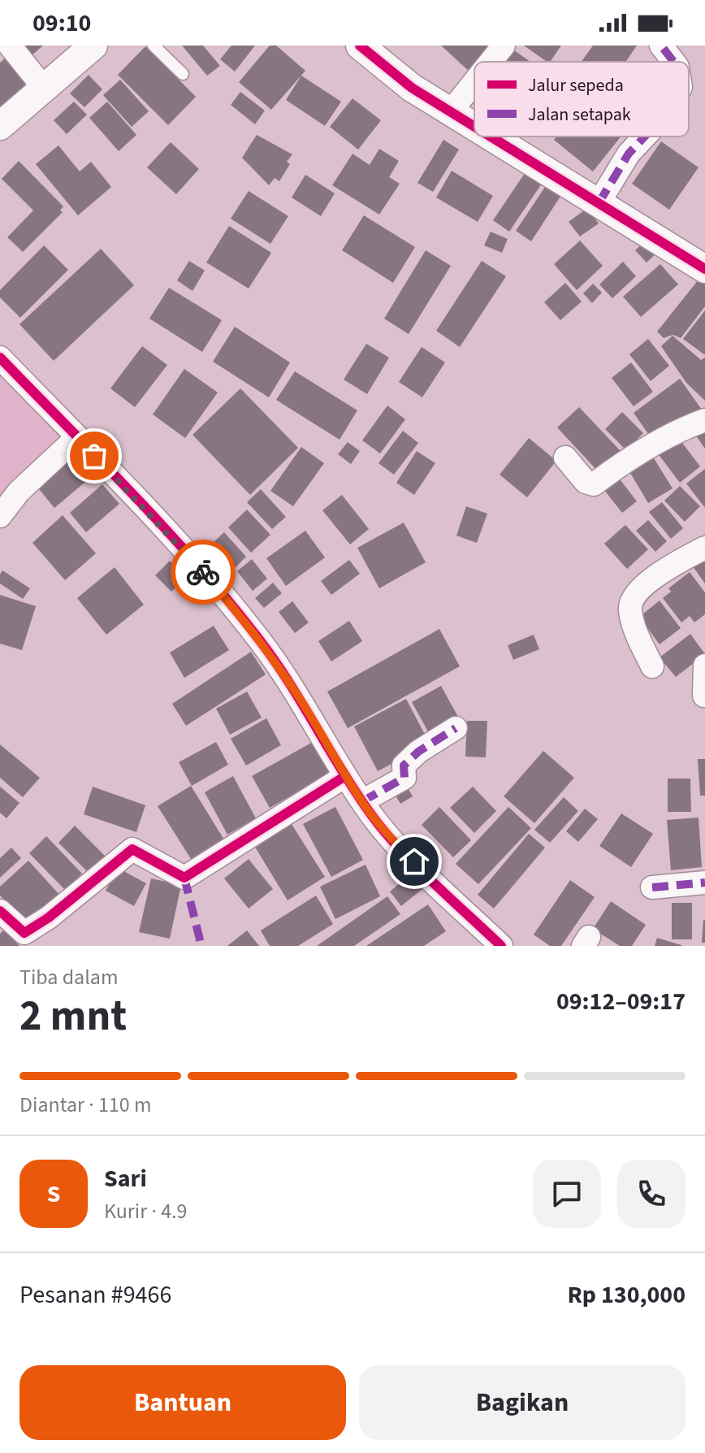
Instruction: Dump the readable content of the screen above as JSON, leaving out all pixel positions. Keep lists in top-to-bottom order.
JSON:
{
  "legend": ["Jalur sepeda", "Jalan setapak"],
  "page": {
    "status": "09:10",
    "heading": ["2 mnt", "Tiba dalam", "09:12–09:17"],
    "panel": [
      "Sari",
      "Kurir · 4.9",
      "Pesanan #9466",
      "Rp 130,000"
    ],
    "bar": "Diantar · 110 m",
    "round": "S",
    "buttons": ["Bantuan", "Bagikan"]
  }
}
